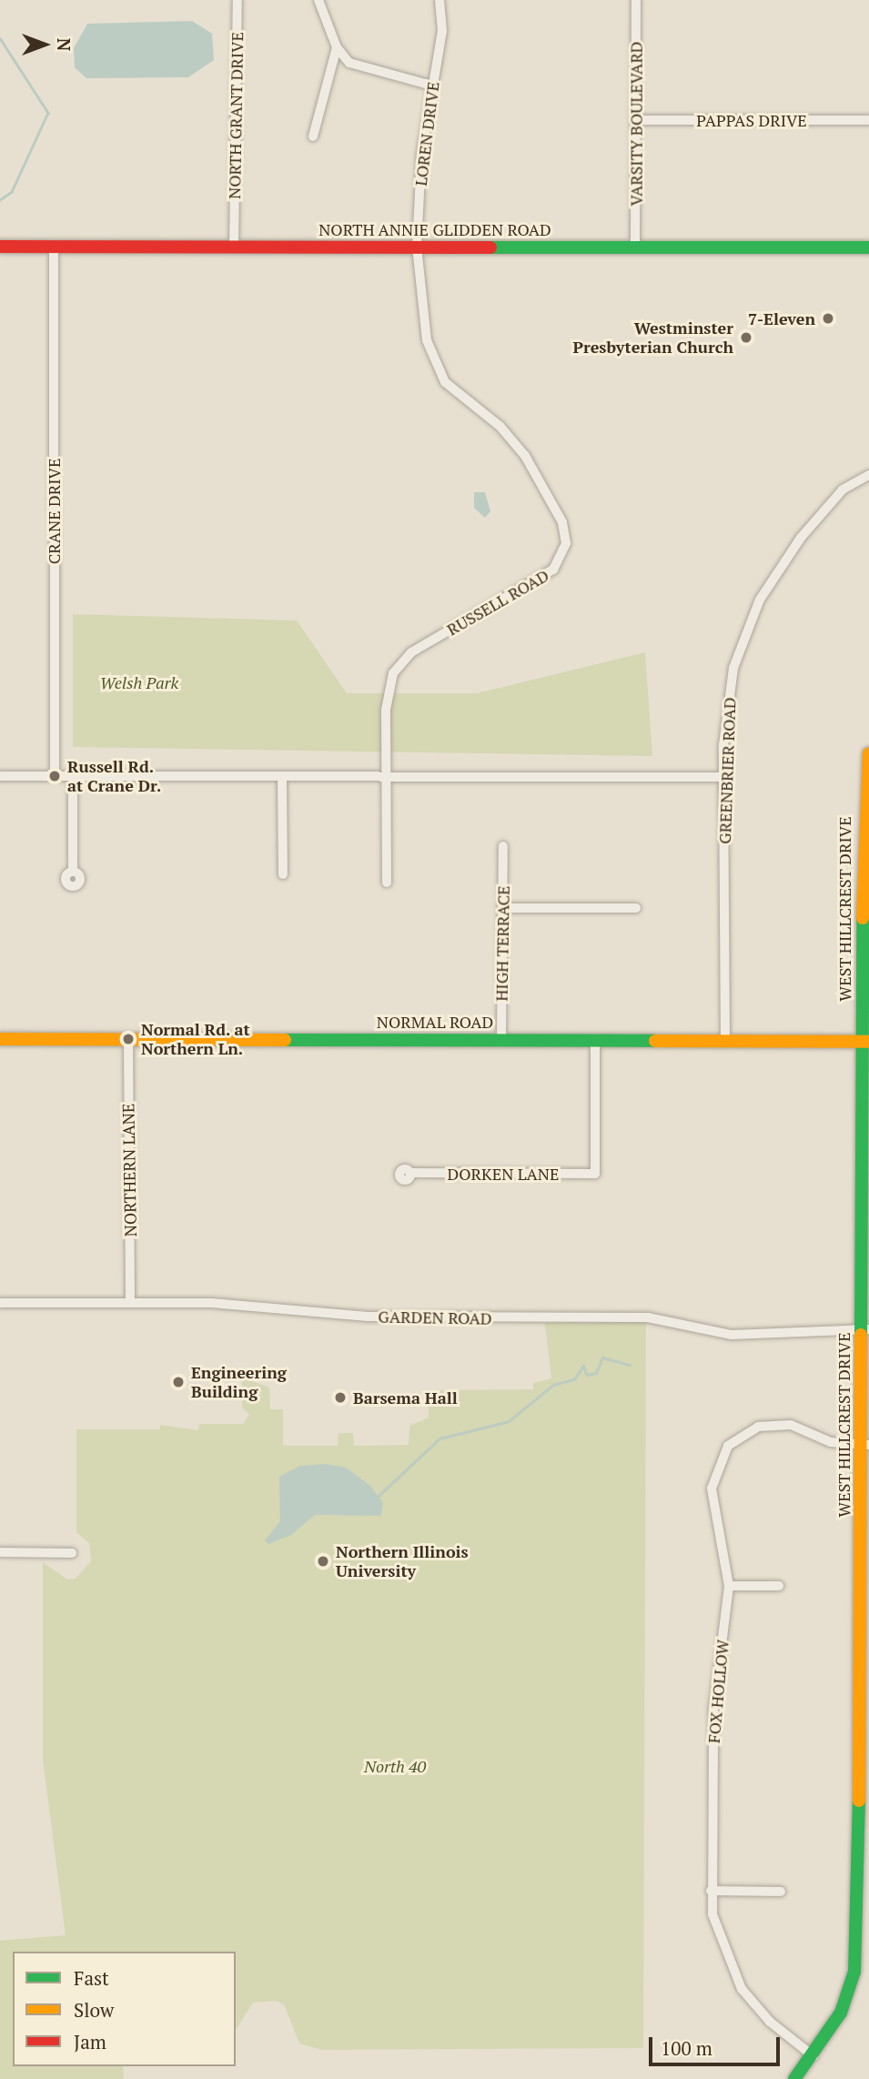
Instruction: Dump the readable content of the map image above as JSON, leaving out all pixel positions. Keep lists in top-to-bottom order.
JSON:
{
  "streets": {
    "street": [
      "NORTH GRANT DRIVE",
      "PAPPAS DRIVE",
      "VARSITY BOULEVARD",
      "LOREN DRIVE",
      "NORTH ANNIE GLIDDEN ROAD",
      "CRANE DRIVE",
      "RUSSELL ROAD",
      "GREENBRIER ROAD",
      "WEST HILLCREST DRIVE",
      "HIGH TERRACE",
      "NORMAL ROAD",
      "NORTHERN LANE",
      "DORKEN LANE",
      "GARDEN ROAD",
      "FOX HOLLOW"
    ]
  },
  "crossings": [
    ["NORTH GRANT DRIVE", "NORTH ANNIE GLIDDEN ROAD"],
    ["PAPPAS DRIVE", "VARSITY BOULEVARD"],
    ["VARSITY BOULEVARD", "NORTH ANNIE GLIDDEN ROAD"],
    ["LOREN DRIVE", "NORTH ANNIE GLIDDEN ROAD"],
    ["LOREN DRIVE", "RUSSELL ROAD"],
    ["NORTH ANNIE GLIDDEN ROAD", "CRANE DRIVE"],
    ["GREENBRIER ROAD", "NORMAL ROAD"],
    ["WEST HILLCREST DRIVE", "NORMAL ROAD"],
    ["WEST HILLCREST DRIVE", "GARDEN ROAD"],
    ["WEST HILLCREST DRIVE", "FOX HOLLOW"],
    ["HIGH TERRACE", "NORMAL ROAD"],
    ["NORMAL ROAD", "NORTHERN LANE"],
    ["NORMAL ROAD", "DORKEN LANE"],
    ["NORTHERN LANE", "GARDEN ROAD"]
  ],
  "parks": ["Welsh Park", "North 40"],
  "places": [
    "7-Eleven",
    "Westminster Presbyterian Church",
    "Russell Rd. at Crane Dr.",
    "Normal Rd. at Northern Ln.",
    "Engineering Building",
    "Barsema Hall",
    "Northern Illinois University"
  ],
  "legend": ["Fast", "Slow", "Jam"],
  "scale_bar": "100 m",
  "north": "right"
}
